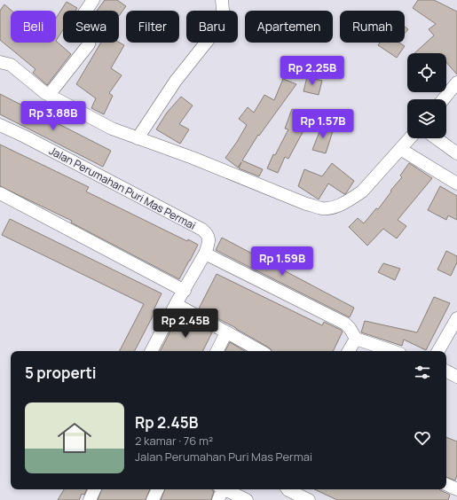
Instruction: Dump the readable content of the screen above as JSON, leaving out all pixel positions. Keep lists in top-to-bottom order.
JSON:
{
  "streets": {
    "street": ["Jalan Perumahan Puri Mas Permai"]
  },
  "page": {
    "chip": [
      "Beli",
      "Sewa",
      "Filter",
      "Baru",
      "Apartemen",
      "Rumah"
    ],
    "price": [
      "Rp 2.25B",
      "Rp 3.88B",
      "Rp 1.57B",
      "Rp 1.59B",
      "Rp 2.45B"
    ],
    "heading": "5 properti",
    "list": [
      {
        "name": "Rp 2.45B",
        "note": "2 kamar · 76 m² · Jalan Perumahan Puri Mas Permai"
      }
    ]
  }
}
